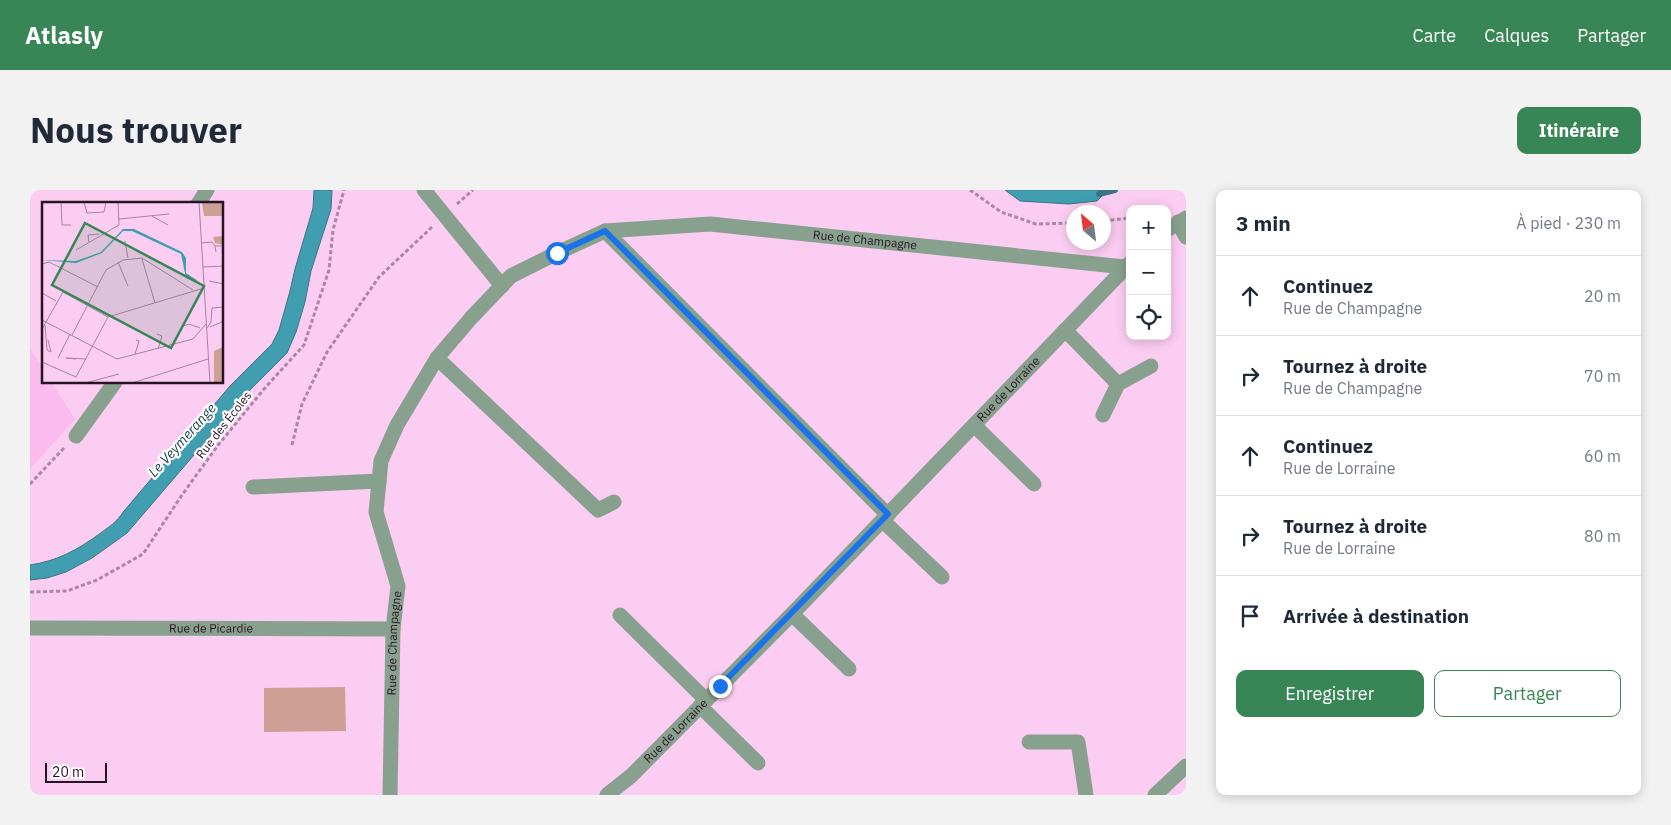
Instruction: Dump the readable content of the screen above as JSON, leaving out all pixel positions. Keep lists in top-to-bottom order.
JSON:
{
  "streets": {
    "street": ["Rue de Champagne", "Rue de Lorraine", "Rue de Picardie"],
    "path": ["Rue des Écoles"]
  },
  "crossings": [
    ["Rue de Champagne", "Rue de Picardie"]
  ],
  "water": ["Le Veymerange"],
  "scale_bar": "20 m",
  "north": "top left",
  "page": {
    "header": "Atlasly",
    "nav": ["Carte", "Calques", "Partager"],
    "title": "Nous trouver",
    "buttons": [
      "Itinéraire",
      ["Enregistrer", "Partager"]
    ],
    "heading": ["3 min", "À pied · 230 m"],
    "map_buttons": ["+", "−"],
    "list": [
      ["Continuez", "Rue de Champagne", "20 m"],
      ["Tournez à droite", "Rue de Champagne", "70 m"],
      ["Continuez", "Rue de Lorraine", "60 m"],
      ["Tournez à droite", "Rue de Lorraine", "80 m"],
      "Arrivée à destination"
    ],
    "scale": "20 m"
  }
}
